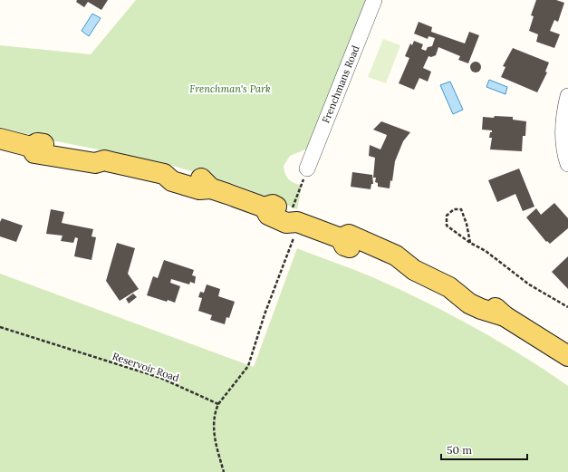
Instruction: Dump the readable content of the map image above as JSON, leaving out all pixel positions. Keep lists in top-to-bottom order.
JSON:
{
  "streets": {
    "street": ["Frenchmans Road"],
    "path": ["Reservoir Road"]
  },
  "parks": ["Frenchman's Park"],
  "scale_bar": "50 m"
}
